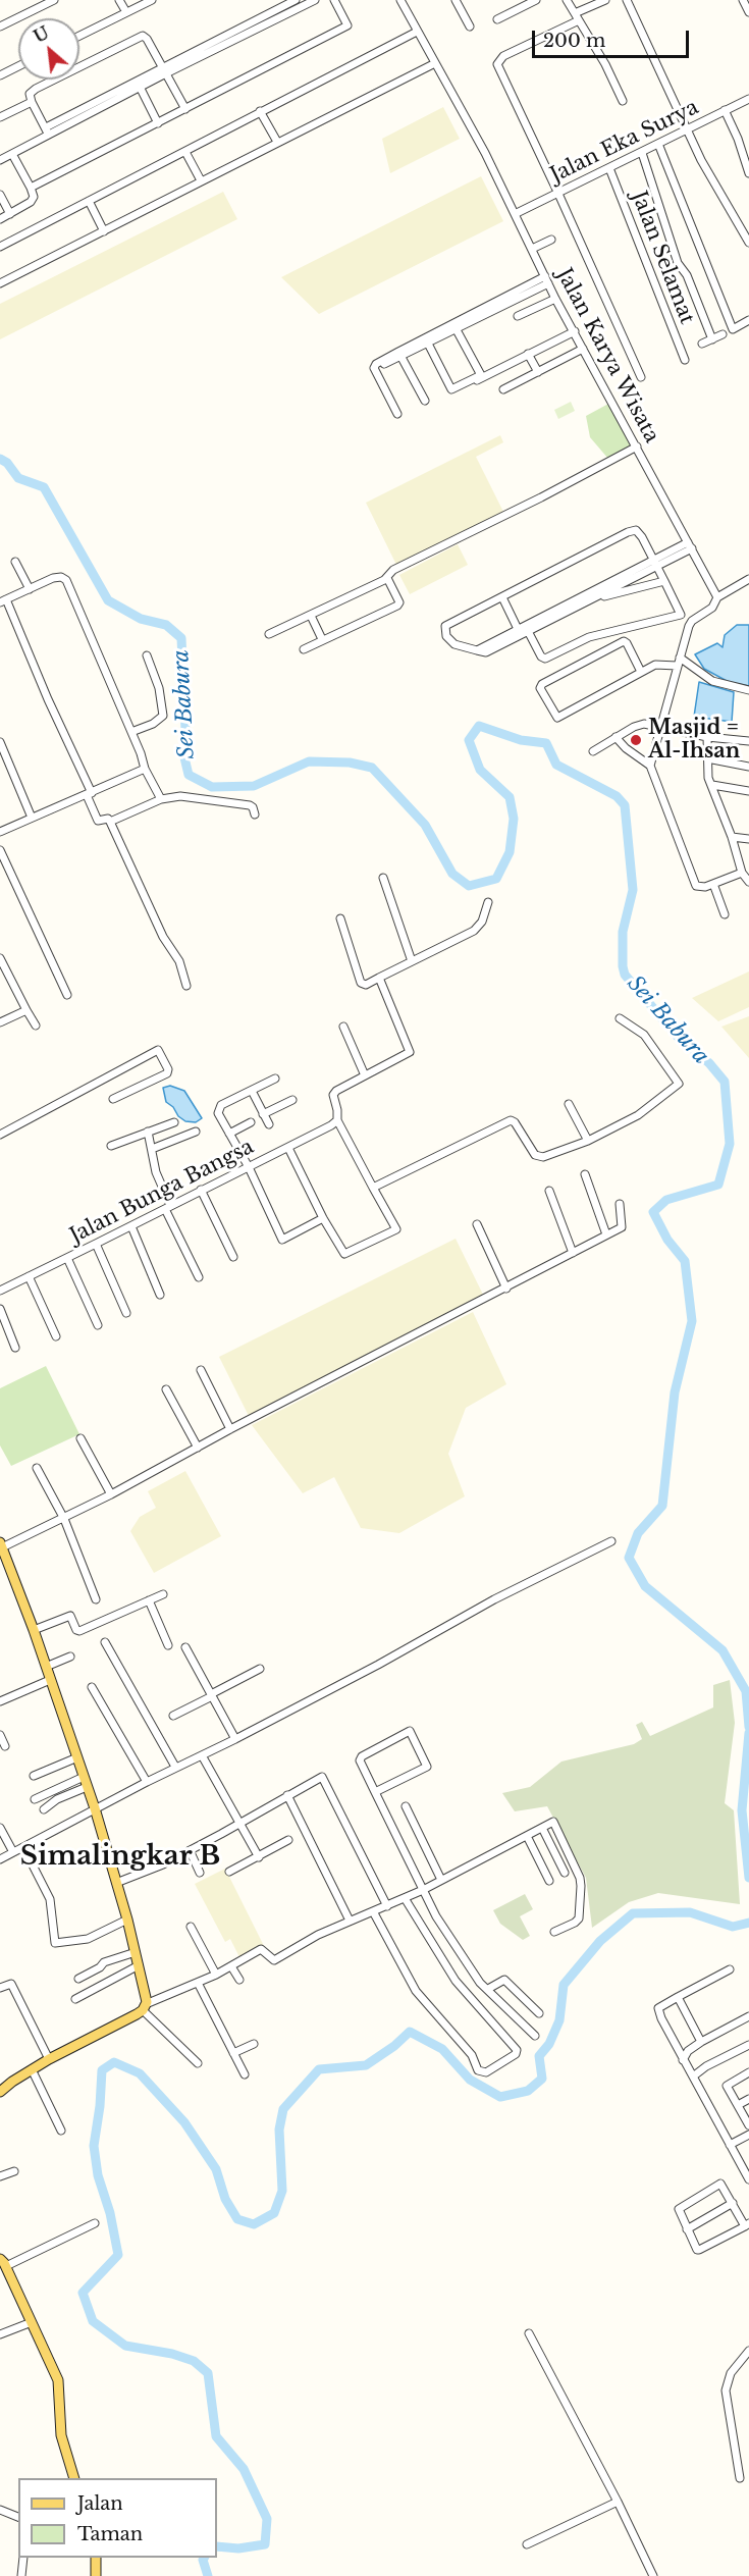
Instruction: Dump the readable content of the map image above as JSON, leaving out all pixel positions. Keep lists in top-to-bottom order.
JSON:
{
  "streets": {
    "street": [
      "Jalan Eka Surya",
      "Jalan Selamat",
      "Jalan Karya Wisata",
      "Jalan Bunga Bangsa"
    ]
  },
  "crossings": [
    ["Jalan Eka Surya", "Jalan Selamat"],
    ["Jalan Eka Surya", "Jalan Karya Wisata"]
  ],
  "districts": ["Simalingkar B"],
  "water": ["Sei Babura"],
  "places": ["Masjid = Al-Ihsan"],
  "legend": ["Jalan", "Taman"],
  "scale_bar": "200 m",
  "north": "top left"
}
